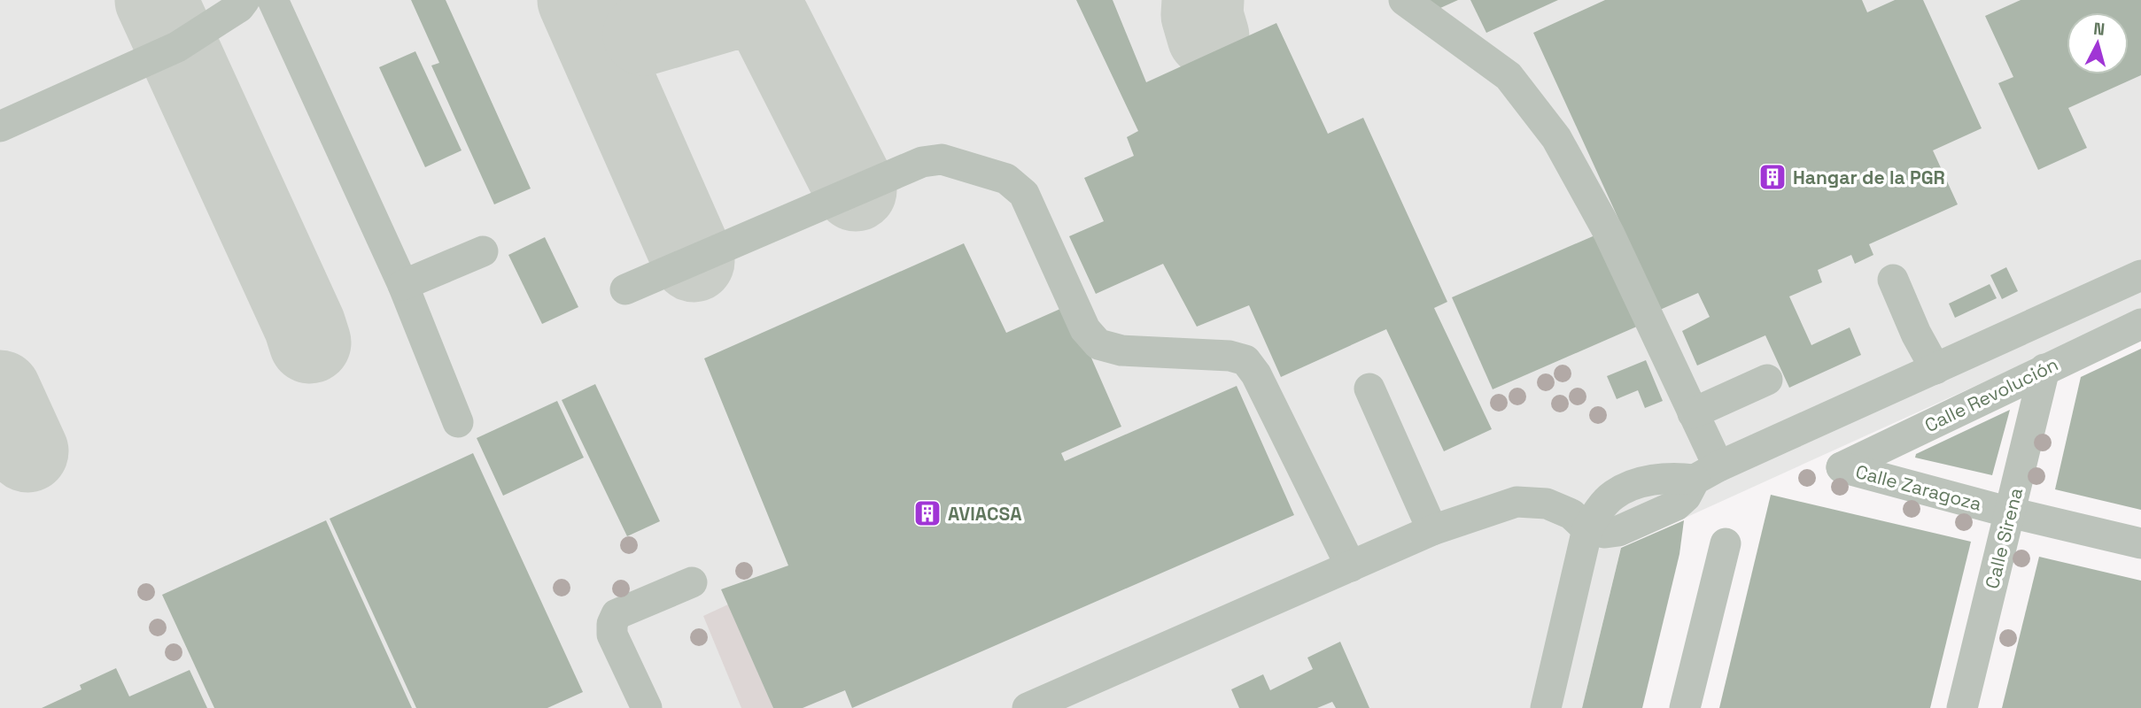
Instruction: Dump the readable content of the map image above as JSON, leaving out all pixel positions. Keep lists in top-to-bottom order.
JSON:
{
  "streets": {
    "street": ["Calle Revolución", "Calle Zaragoza", "Calle Sirena"]
  },
  "crossings": [
    ["Calle Revolución", "Calle Zaragoza"],
    ["Calle Revolución", "Calle Sirena"],
    ["Calle Zaragoza", "Calle Sirena"]
  ],
  "places": {
    "building": ["Hangar de la PGR", "AVIACSA"]
  },
  "north": "top"
}
